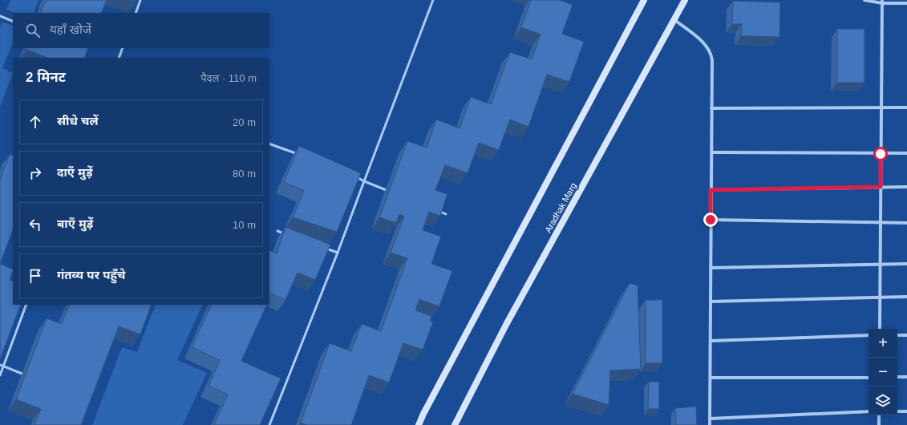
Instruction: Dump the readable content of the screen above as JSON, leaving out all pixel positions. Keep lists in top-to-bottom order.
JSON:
{
  "streets": {
    "main road": ["Aradhak Marg"]
  },
  "page": {
    "search": "यहाँ खोजें",
    "heading": ["2 मिनट", "पैदल · 110 m"],
    "list": [
      ["सीधे चलें", "20 m"],
      ["दाएँ मुड़ें", "80 m"],
      ["बाएँ मुड़ें", "10 m"],
      "गंतव्य पर पहुँचे"
    ],
    "map_buttons": ["+", "−"]
  }
}
